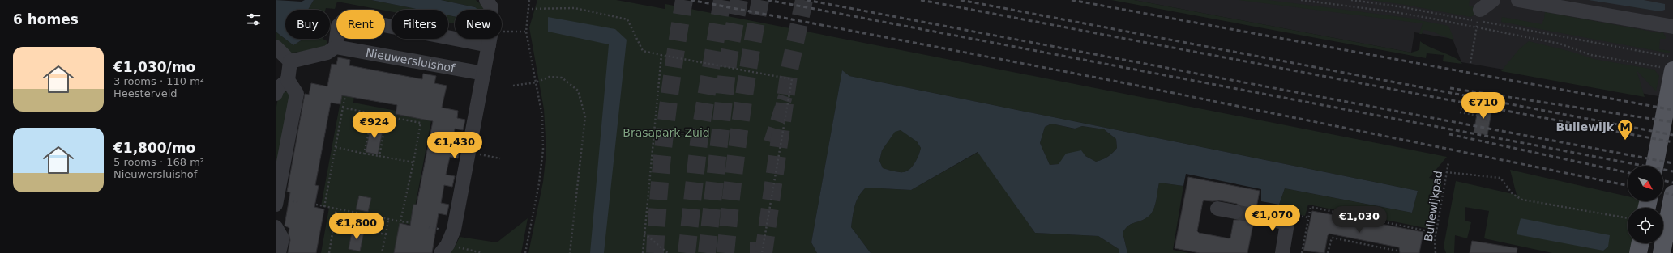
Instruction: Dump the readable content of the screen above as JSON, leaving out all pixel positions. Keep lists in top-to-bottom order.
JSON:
{
  "streets": {
    "street": ["Nieuwersluishof"],
    "path": ["Bullewijkpad"]
  },
  "parks": ["Brasapark-Zuid"],
  "places": {
    "metro station": ["Bullewijk"]
  },
  "north": "bottom right",
  "page": {
    "heading": "6 homes",
    "chip": [
      "Buy",
      "Rent",
      "Filters",
      "New"
    ],
    "list": [
      {
        "name": "€1,030/mo",
        "note": "3 rooms · 110 m² · Heesterveld"
      },
      {
        "name": "€1,800/mo",
        "note": "5 rooms · 168 m² · Nieuwersluishof"
      }
    ],
    "price": [
      "€710",
      "€924",
      "€1,430",
      "€1,070",
      "€1,030",
      "€1,800"
    ]
  }
}
